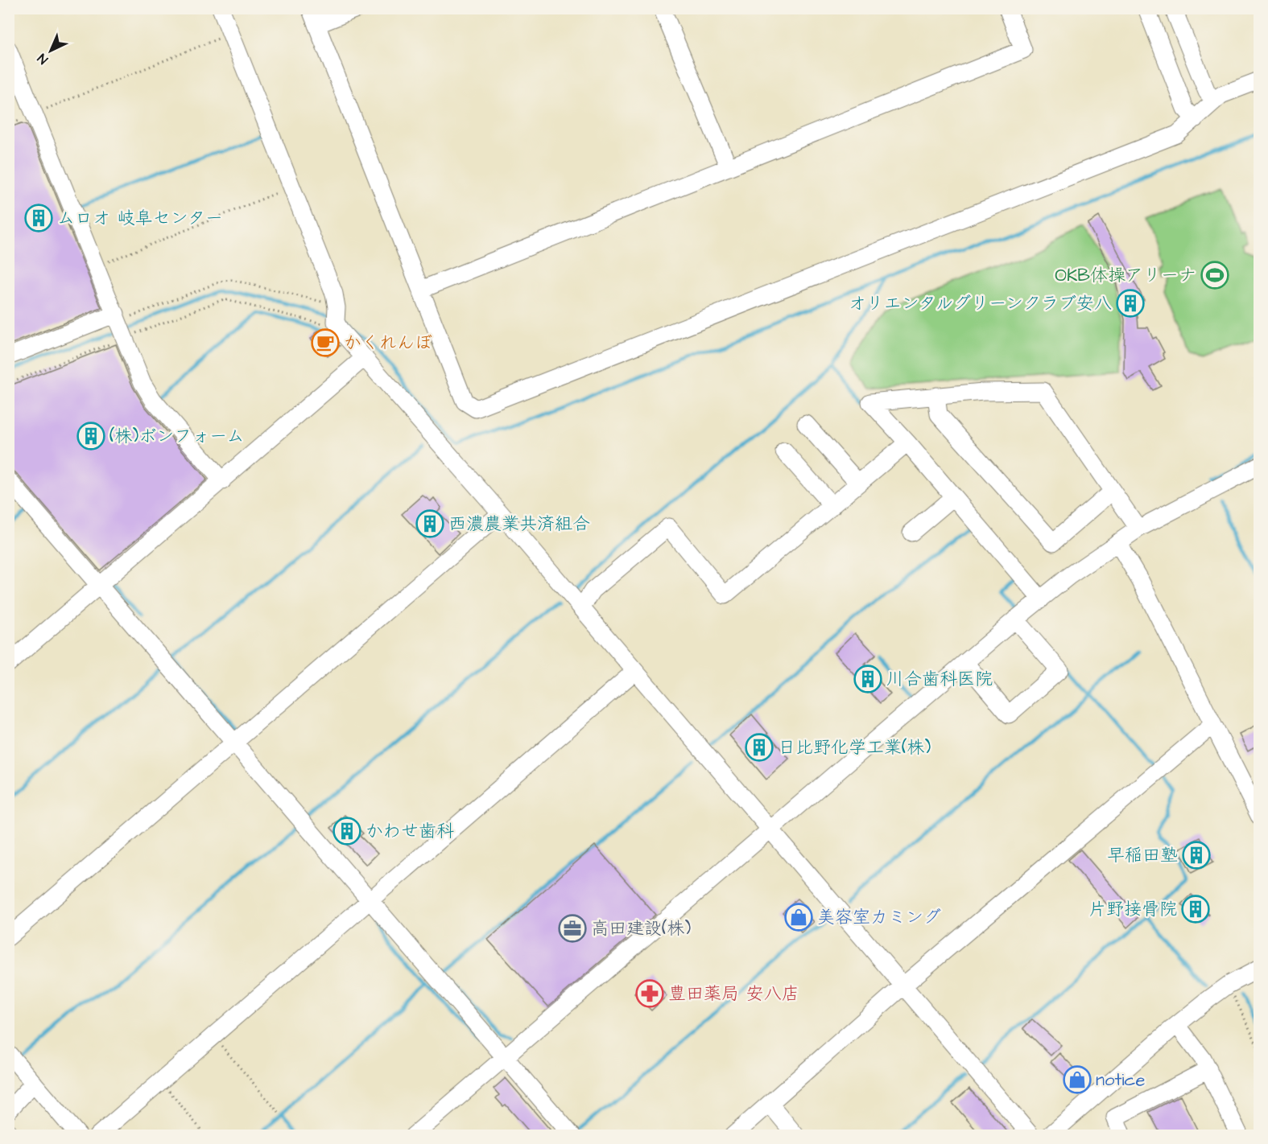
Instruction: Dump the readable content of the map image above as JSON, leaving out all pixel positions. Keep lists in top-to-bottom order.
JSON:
{
  "places": {
    "building": [
      "ムロオ 岐阜センター",
      "オリエンタルグリーンクラブ安八",
      "(株)ボンフォーム",
      "西濃農業共済組合",
      "川合歯科医院",
      "日比野化学工業(株)",
      "かわせ歯科",
      "早稲田塾",
      "片野接骨院"
    ],
    "sports": ["OKB体操アリーナ"],
    "cafe": ["かくれんぼ"],
    "shop": ["美容室カミング", "notice"],
    "office": ["高田建設(株)"],
    "pharmacy": ["豊田薬局 安八店"]
  },
  "north": "bottom left"
}
